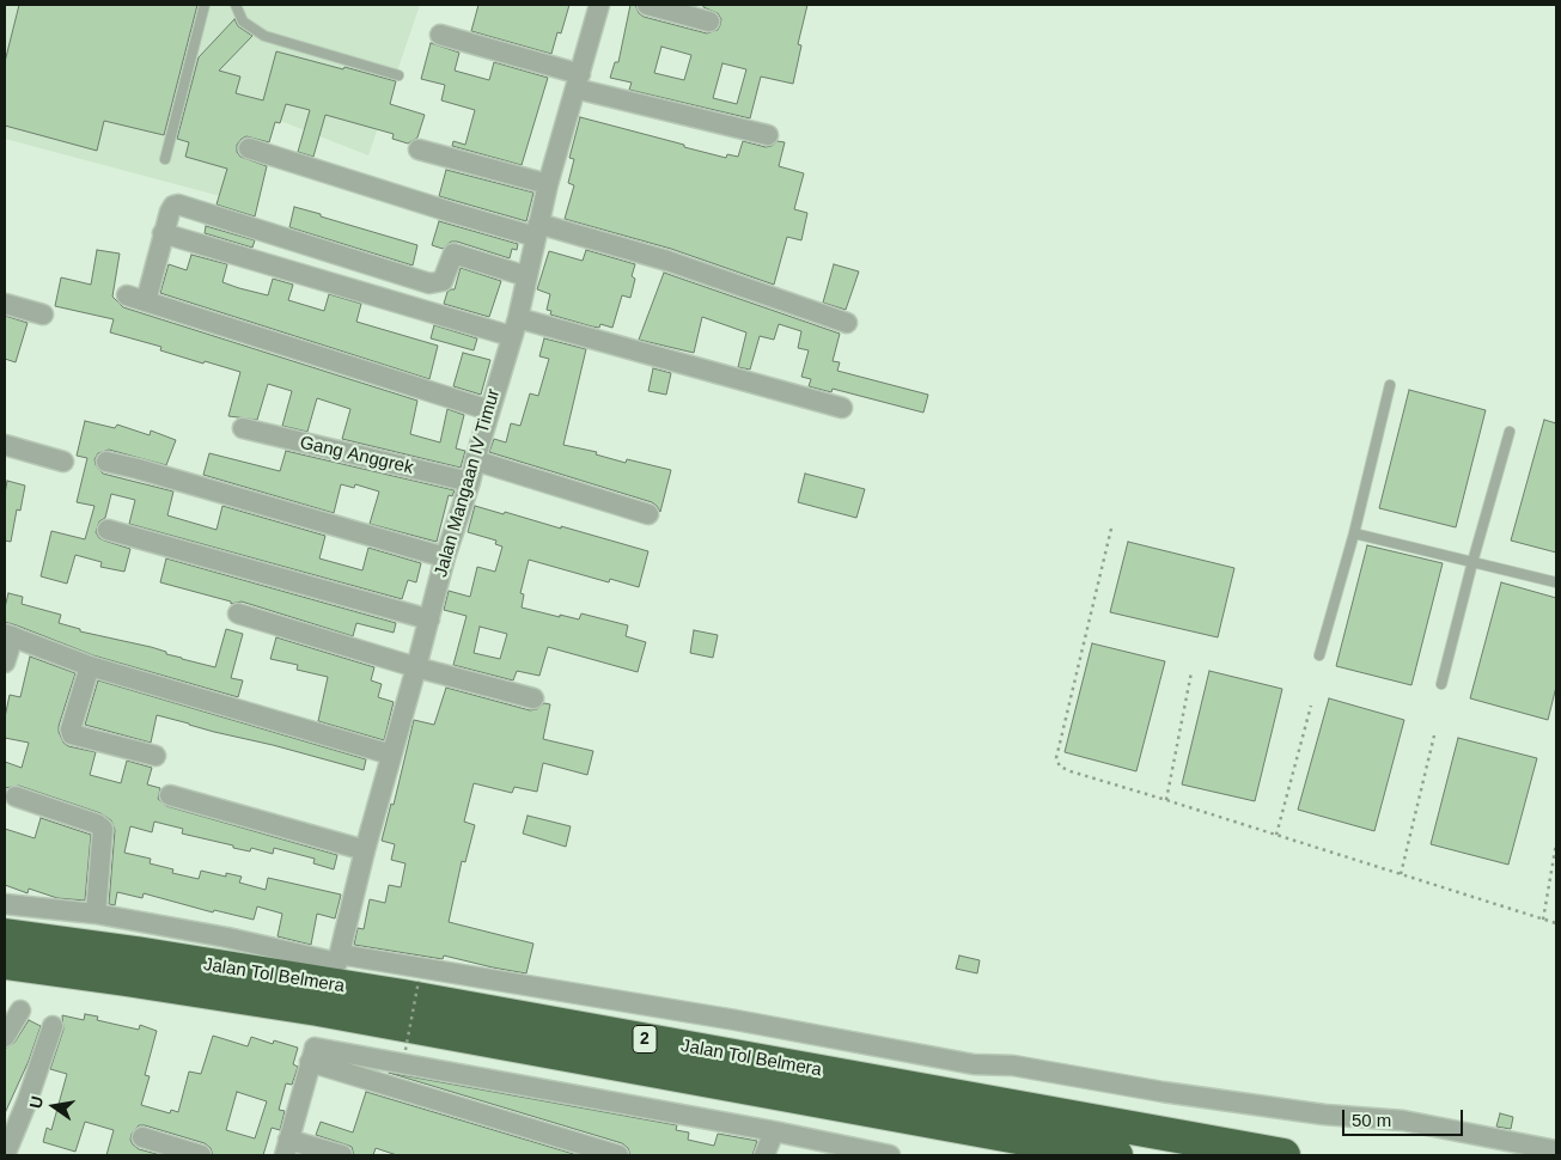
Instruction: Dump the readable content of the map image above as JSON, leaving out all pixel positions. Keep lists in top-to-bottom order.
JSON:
{
  "streets": {
    "highway": ["Jalan Tol Belmera", "2"],
    "street": ["Gang Anggrek", "Jalan Mangaan IV Timur"]
  },
  "crossings": [
    ["Gang Anggrek", "Jalan Mangaan IV Timur"]
  ],
  "scale_bar": "50 m",
  "north": "left"
}
